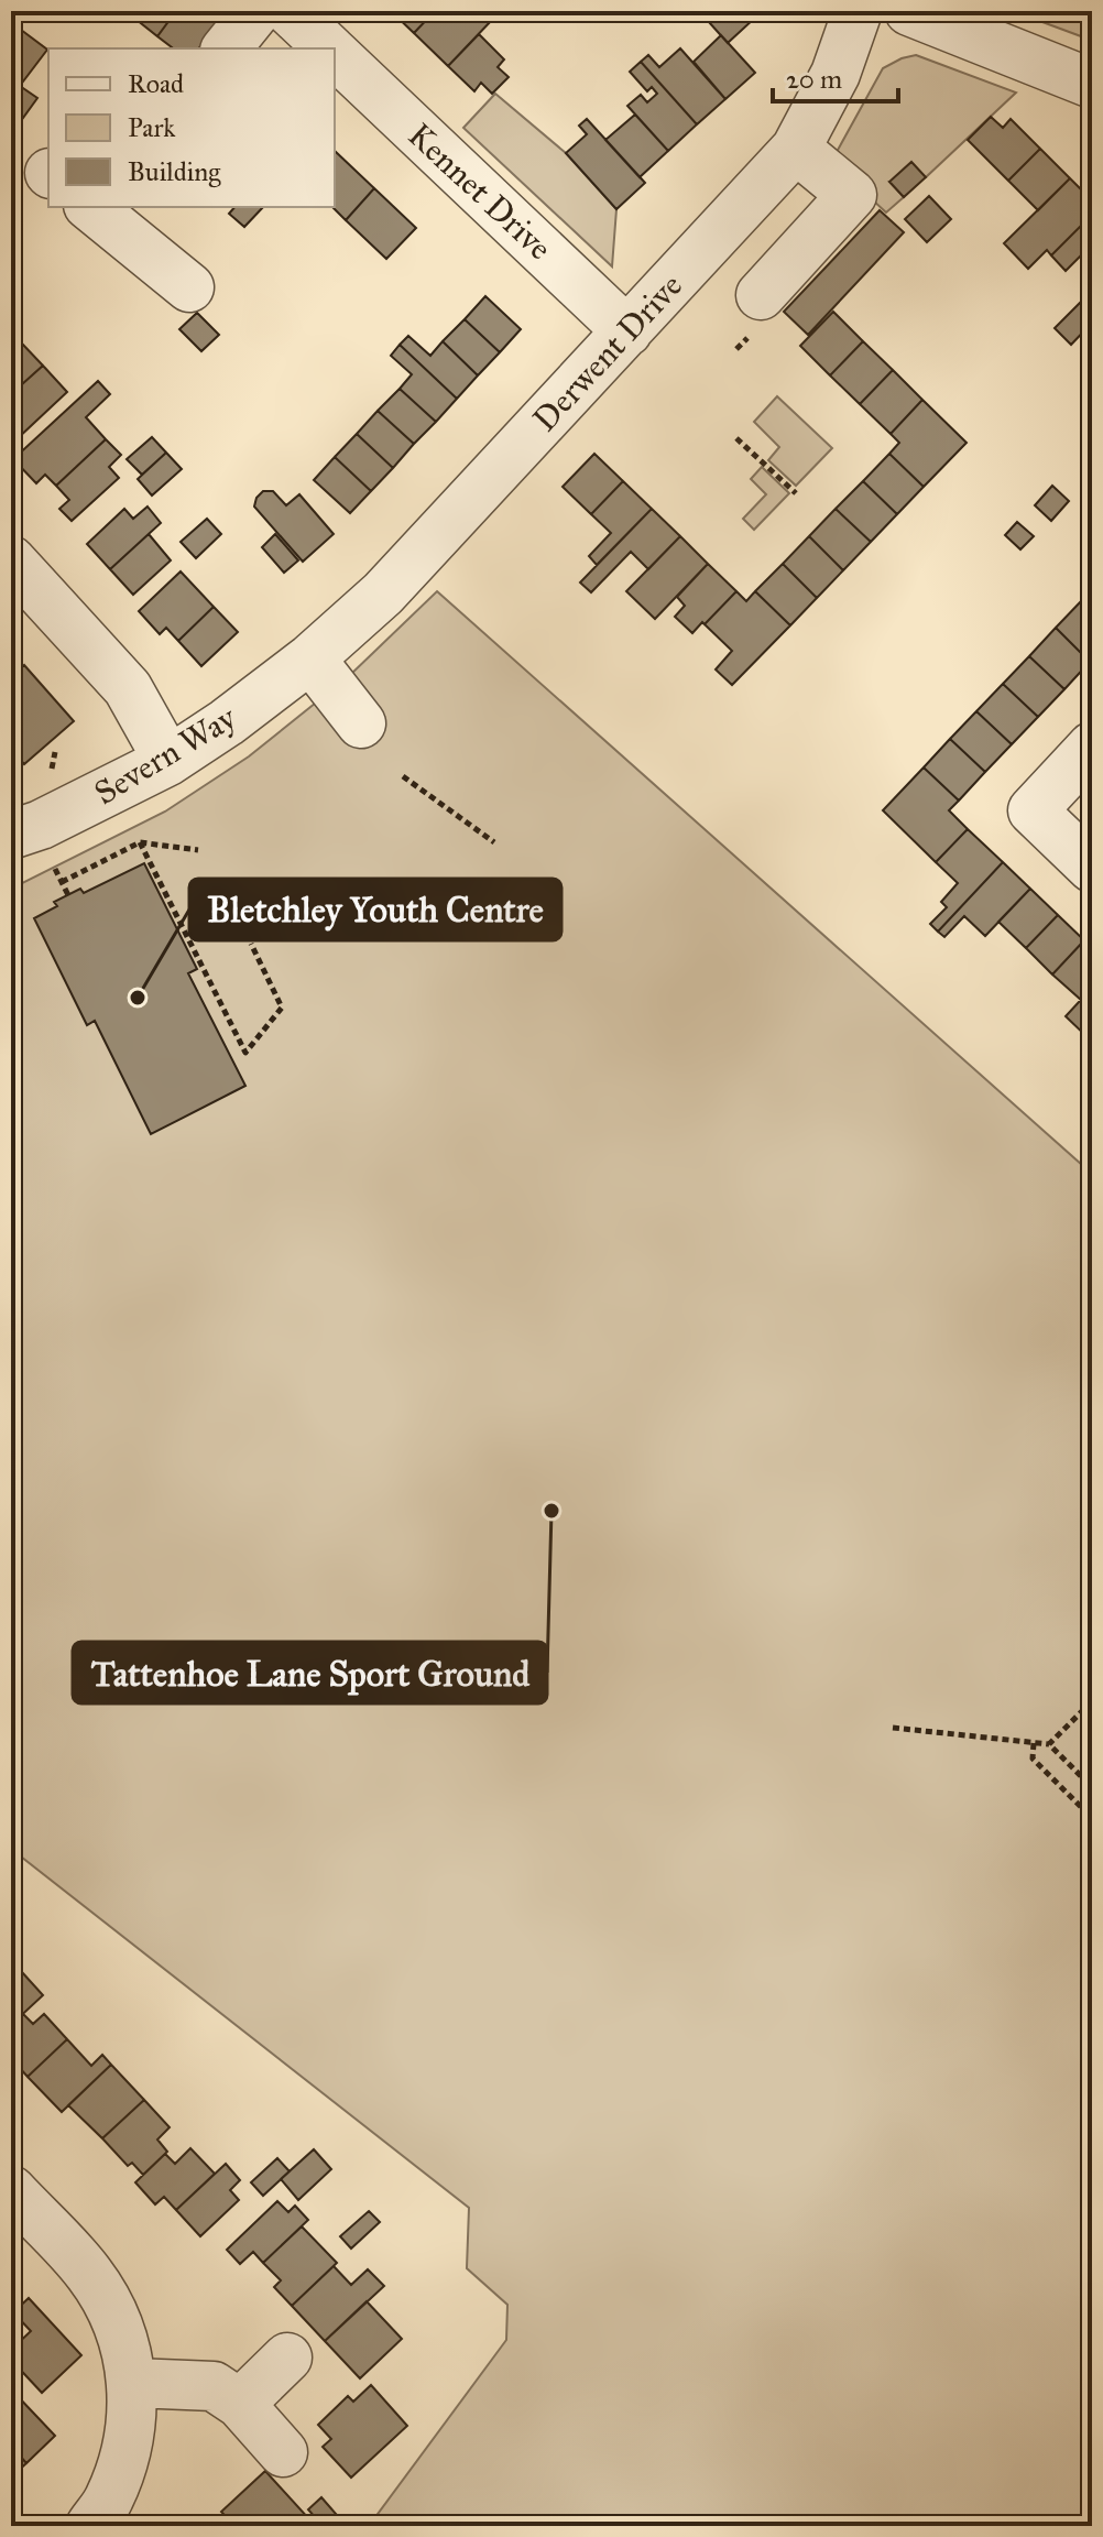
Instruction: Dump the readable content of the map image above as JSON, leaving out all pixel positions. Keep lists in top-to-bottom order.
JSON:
{
  "streets": {
    "street": ["Kennet Drive", "Derwent Drive", "Severn Way"]
  },
  "crossings": [
    ["Kennet Drive", "Derwent Drive"],
    ["Derwent Drive", "Severn Way"]
  ],
  "places": ["Bletchley Youth Centre", "Tattenhoe Lane Sport Ground"],
  "legend": ["Road", "Park", "Building"],
  "scale_bar": "20 m"
}
